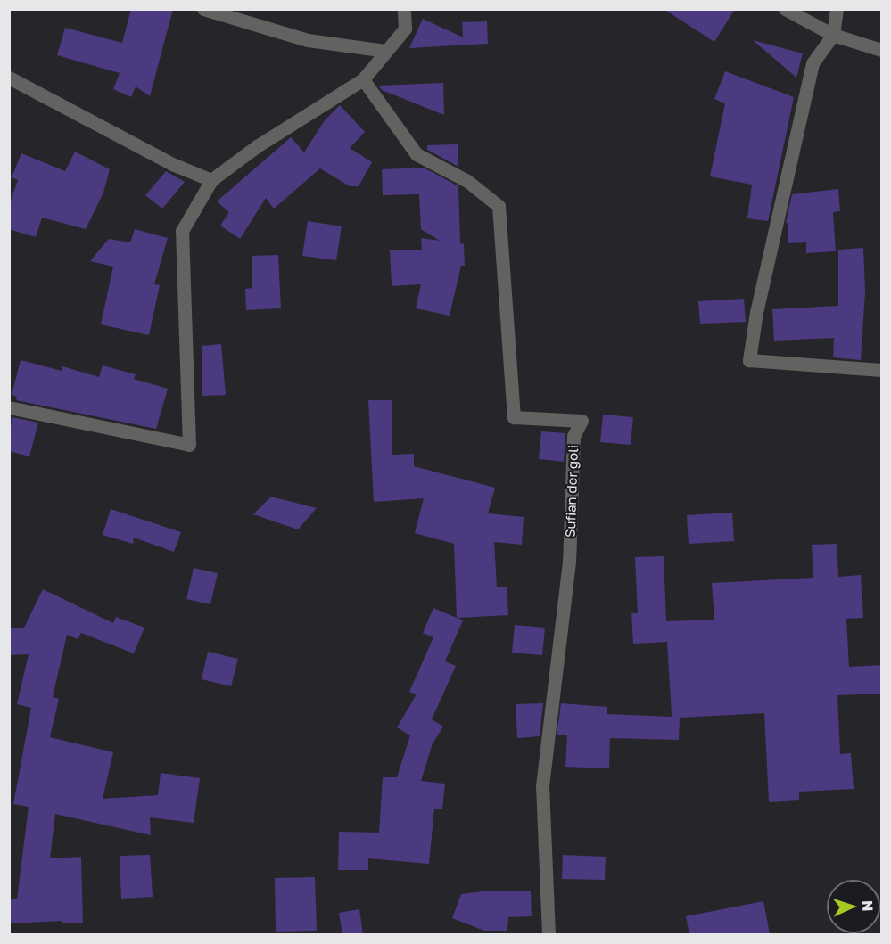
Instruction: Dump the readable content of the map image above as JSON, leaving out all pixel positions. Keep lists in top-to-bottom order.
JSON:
{
  "streets": {
    "street": ["Sufian der goli"]
  },
  "north": "right"
}
